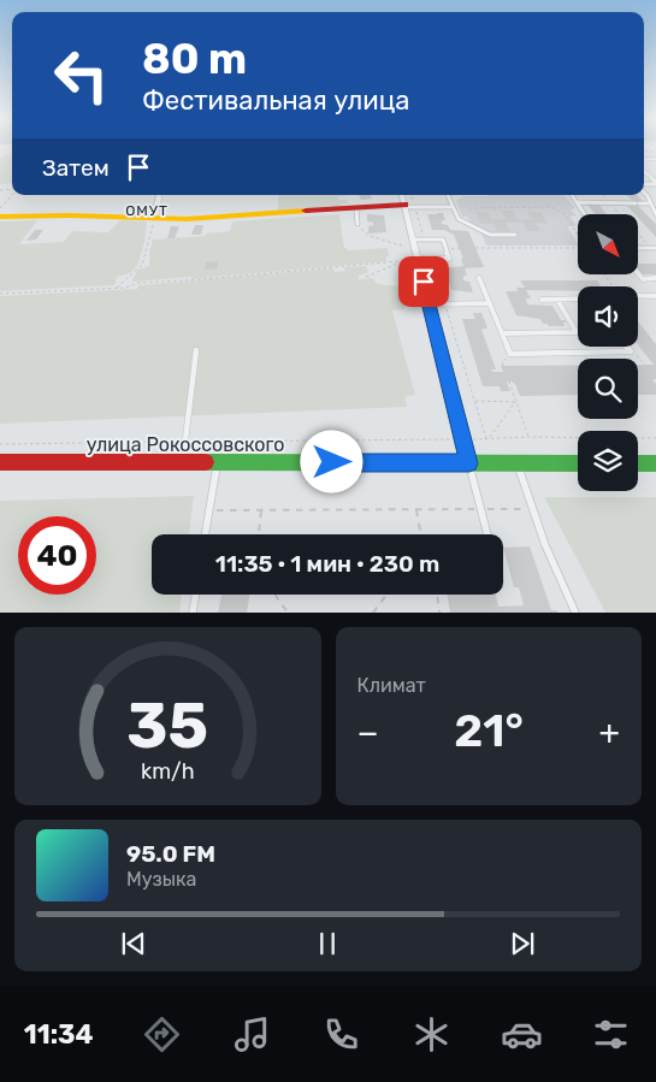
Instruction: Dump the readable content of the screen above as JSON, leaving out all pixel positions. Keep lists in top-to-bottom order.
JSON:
{
  "streets": {
    "street": ["улица Рокоссовского"]
  },
  "districts": ["ОМУТ"],
  "north": "bottom right",
  "page": {
    "turn": ["80 m", "Фестивальная улица"],
    "then": "Затем",
    "limit": "40",
    "trip": "11:35 · 1 мин · 230 m",
    "tile": "Климат",
    "heat": ["−", "21°", "+"],
    "song": ["95.0 FM", "Музыка"],
    "tabs": "11:34",
    "gauge": ["35", "km/h"]
  }
}
